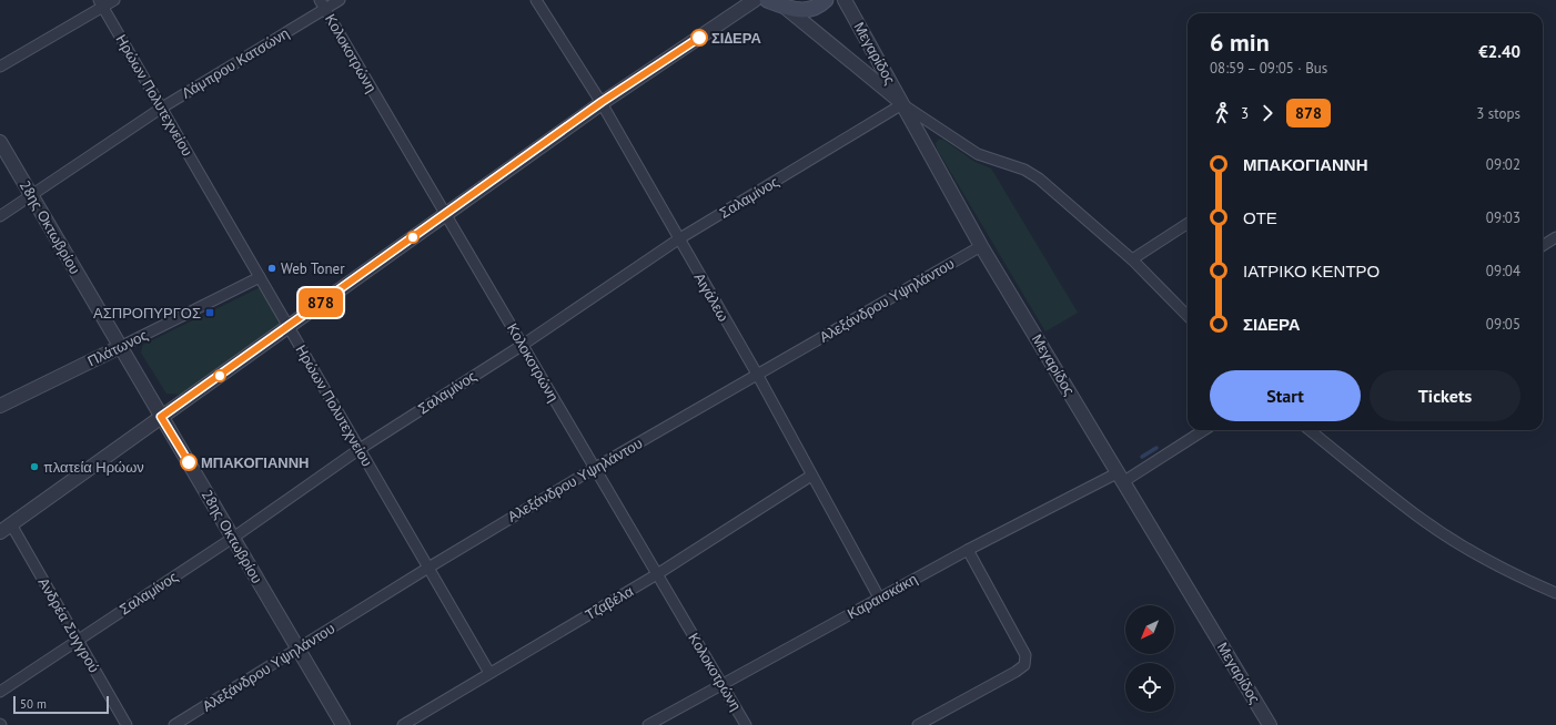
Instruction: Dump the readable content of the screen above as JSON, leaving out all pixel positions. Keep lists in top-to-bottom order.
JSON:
{
  "streets": {
    "street": [
      "Κολοκοτρώνη",
      "Μεγαρίδος",
      "Λάμπρου Κατσώνη",
      "Ηρώων Πολυτεχνείου",
      "Σαλαμίνος",
      "28ης Οκτωβρίου",
      "Αιγάλεω",
      "Αλεξάνδρου Υψηλάντου",
      "Πλάτωνος",
      "Καραισκάκη",
      "Τζαβέλα",
      "Ανδρέα Συγγρού"
    ]
  },
  "crossings": [
    ["Κολοκοτρώνη", "Λάμπρου Κατσώνη"],
    ["Κολοκοτρώνη", "Σαλαμίνος"],
    ["Κολοκοτρώνη", "Αλεξάνδρου Υψηλάντου"],
    ["Κολοκοτρώνη", "Καραισκάκη"],
    ["Κολοκοτρώνη", "Τζαβέλα"],
    ["Μεγαρίδος", "Σαλαμίνος"],
    ["Μεγαρίδος", "Αλεξάνδρου Υψηλάντου"],
    ["Μεγαρίδος", "Καραισκάκη"],
    ["Λάμπρου Κατσώνη", "Ηρώων Πολυτεχνείου"],
    ["Λάμπρου Κατσώνη", "28ης Οκτωβρίου"],
    ["Ηρώων Πολυτεχνείου", "Σαλαμίνος"],
    ["Ηρώων Πολυτεχνείου", "Αλεξάνδρου Υψηλάντου"],
    ["Ηρώων Πολυτεχνείου", "Πλάτωνος"],
    ["Ηρώων Πολυτεχνείου", "Τζαβέλα"],
    ["Σαλαμίνος", "28ης Οκτωβρίου"],
    ["Σαλαμίνος", "Αιγάλεω"],
    ["Σαλαμίνος", "Ανδρέα Συγγρού"],
    ["28ης Οκτωβρίου", "Αλεξάνδρου Υψηλάντου"],
    ["28ης Οκτωβρίου", "Πλάτωνος"],
    ["Αιγάλεω", "Αλεξάνδρου Υψηλάντου"],
    ["Αιγάλεω", "Καραισκάκη"],
    ["Αιγάλεω", "Τζαβέλα"]
  ],
  "places": {
    "other": [
      "ΣΙΔΕΡΑ",
      "Web Toner",
      "ΜΠΑΚΟΓΙΑΝΝΗ",
      "πλατεία Ηρώων"
    ],
    "transit": ["ΑΣΠΡΟΠΥΡΓΟΣ"]
  },
  "lines": ["bus line 878"],
  "scale_bar": "50 m",
  "north": "bottom left",
  "page": {
    "on_map": "878",
    "heading": ["6 min", "08:59 – 09:05 · Bus", "€2.40"],
    "legs": ["3", "878", "3 stops"],
    "list": [
      {
        "name": "ΜΠΑΚΟΓΙΑΝΝΗ",
        "value": "09:02"
      },
      {
        "name": "ΟΤΕ",
        "value": "09:03"
      },
      {
        "name": "ΙΑΤΡΙΚΟ ΚΕΝΤΡΟ",
        "value": "09:04"
      },
      {
        "name": "ΣΙΔΕΡΑ",
        "value": "09:05"
      }
    ],
    "buttons": ["Start", "Tickets"],
    "scale": "50 m"
  }
}
